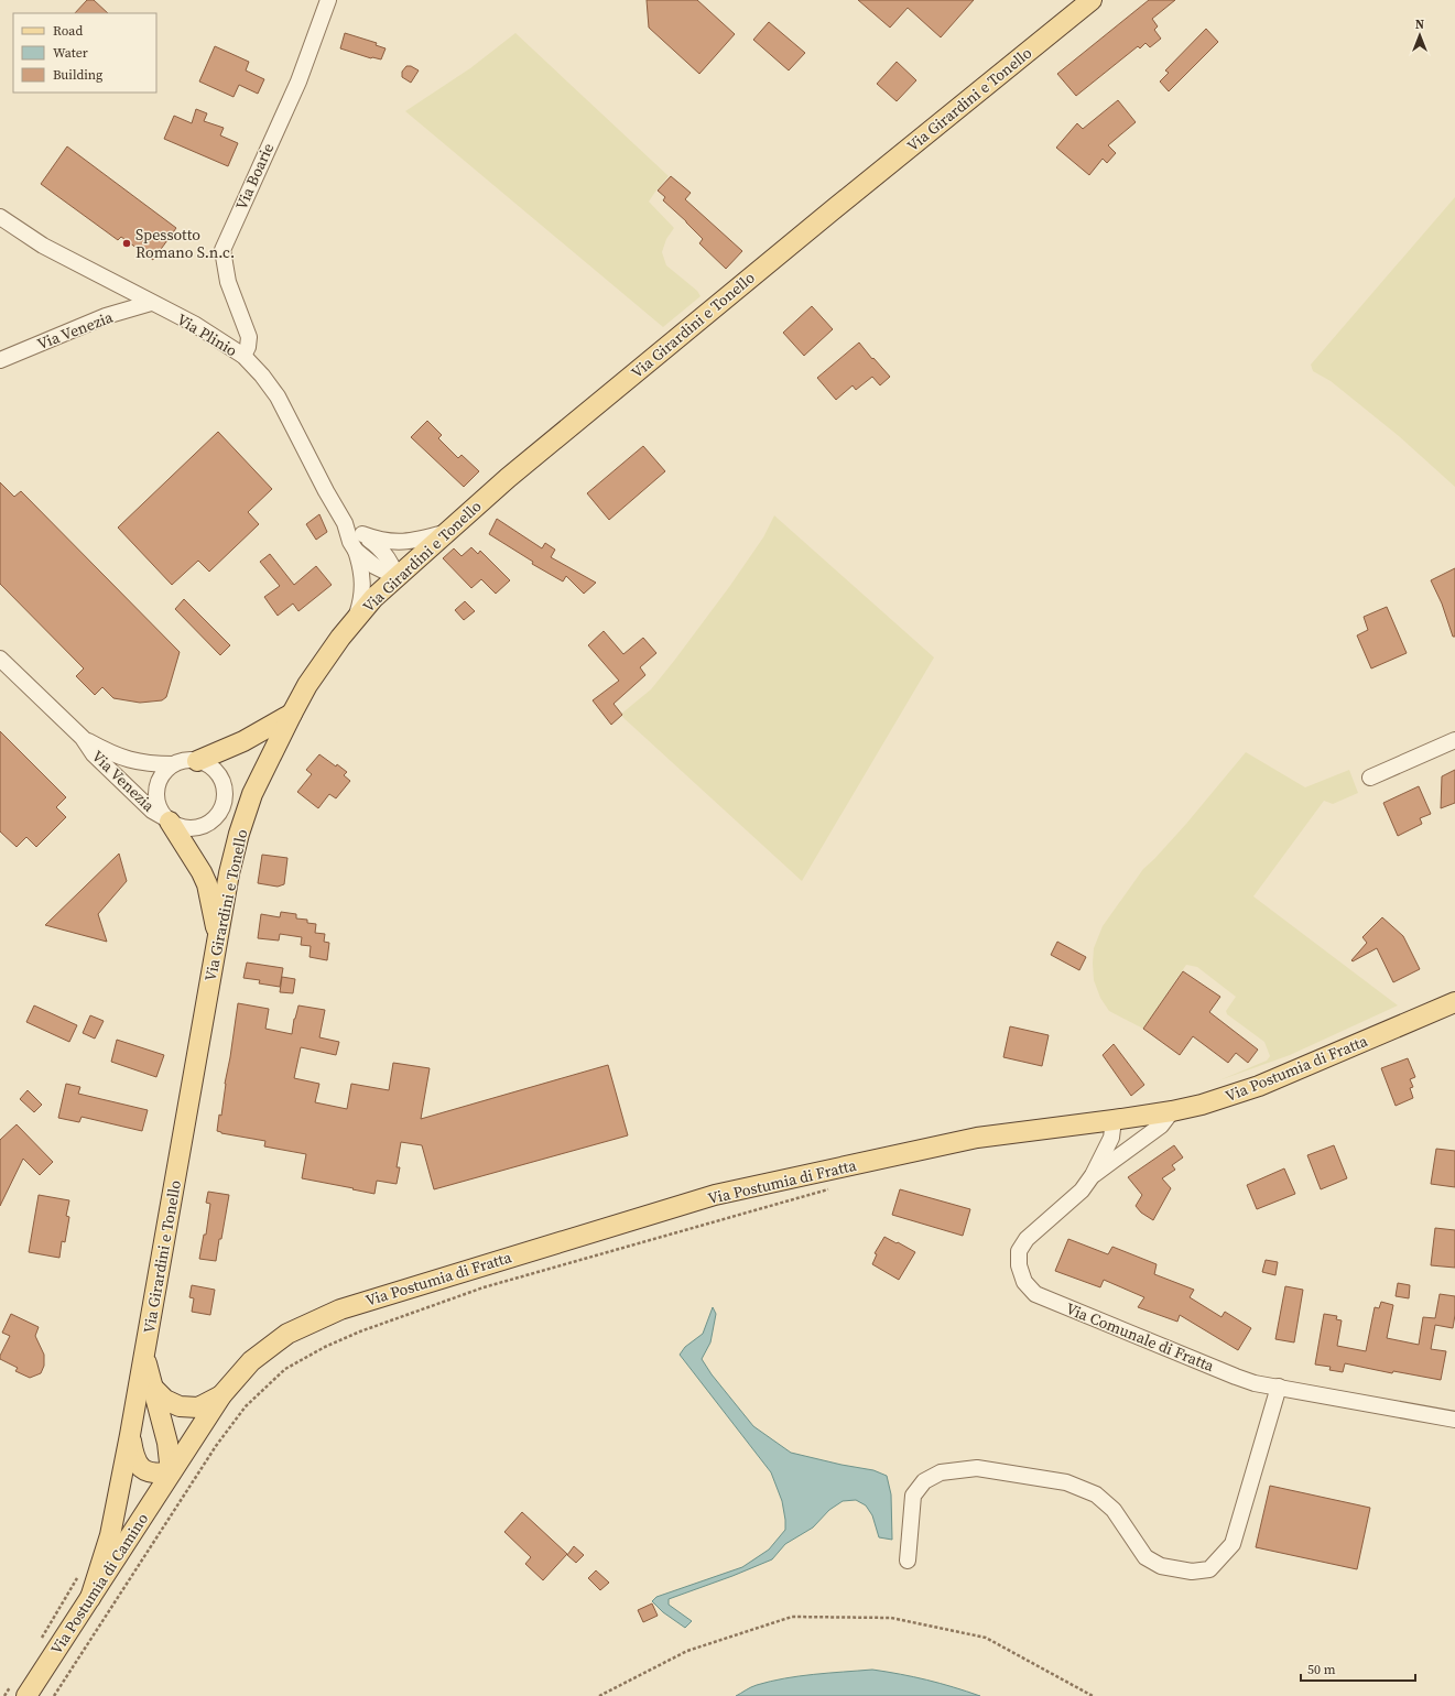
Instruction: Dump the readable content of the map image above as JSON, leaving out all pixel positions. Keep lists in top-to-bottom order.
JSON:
{
  "streets": {
    "main road": ["Via Girardini e Tonello", "Via Postumia di Fratta", "Via Postumia di Camino"],
    "street": [
      "Via Boarie",
      "Via Venezia",
      "Via Plinio",
      "Via Comunale di Fratta"
    ]
  },
  "crossings": [
    ["Via Girardini e Tonello", "Via Plinio"],
    ["Via Girardini e Tonello", "Via Postumia di Fratta"],
    ["Via Girardini e Tonello", "Via Postumia di Camino"],
    ["Via Boarie", "Via Plinio"],
    ["Via Venezia", "Via Plinio"],
    ["Via Postumia di Fratta", "Via Comunale di Fratta"],
    ["Via Postumia di Fratta", "Via Postumia di Camino"]
  ],
  "places": ["Spessotto Romano S.n.c."],
  "legend": ["Road", "Water", "Building"],
  "scale_bar": "50 m",
  "north": "top"
}
